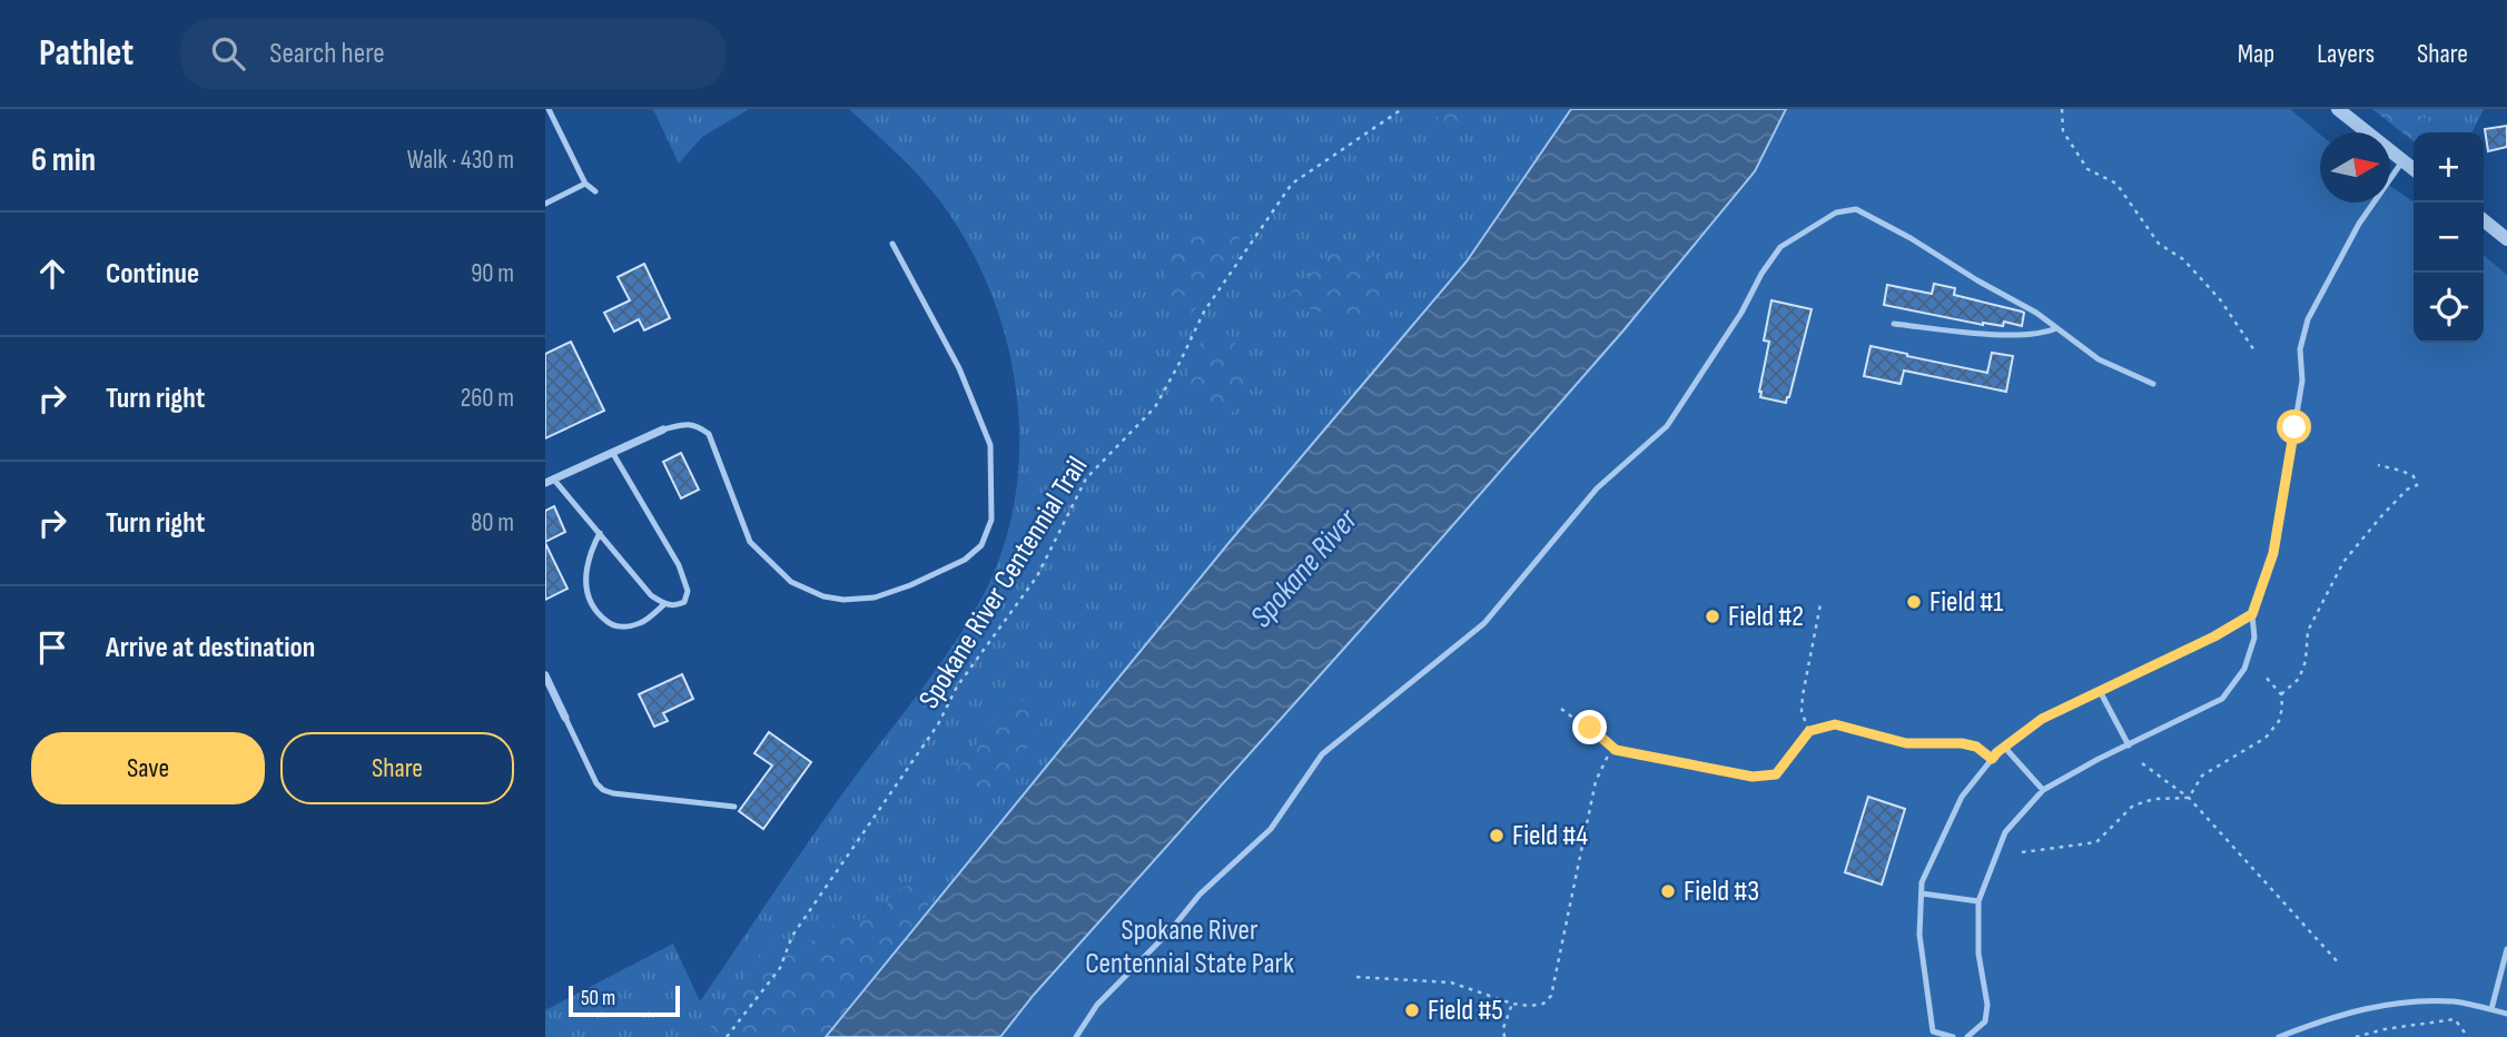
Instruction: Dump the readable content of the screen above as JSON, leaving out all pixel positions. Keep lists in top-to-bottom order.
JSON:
{
  "streets": {
    "path": ["Spokane River Centennial Trail"]
  },
  "water": ["Spokane River"],
  "parks": ["Spokane River Centennial State Park"],
  "places": [
    "Field #1",
    "Field #2",
    "Field #4",
    "Field #3",
    "Field #5"
  ],
  "scale_bar": "50 m",
  "north": "right",
  "page": {
    "header": "Pathlet",
    "search": "Search here",
    "nav": ["Map", "Layers", "Share"],
    "heading": ["6 min", "Walk · 430 m"],
    "map_buttons": ["+", "−"],
    "list": [
      ["Continue", "90 m"],
      ["Turn right", "260 m"],
      ["Turn right", "80 m"],
      "Arrive at destination"
    ],
    "buttons": ["Save", "Share"],
    "scale": "50 m"
  }
}
